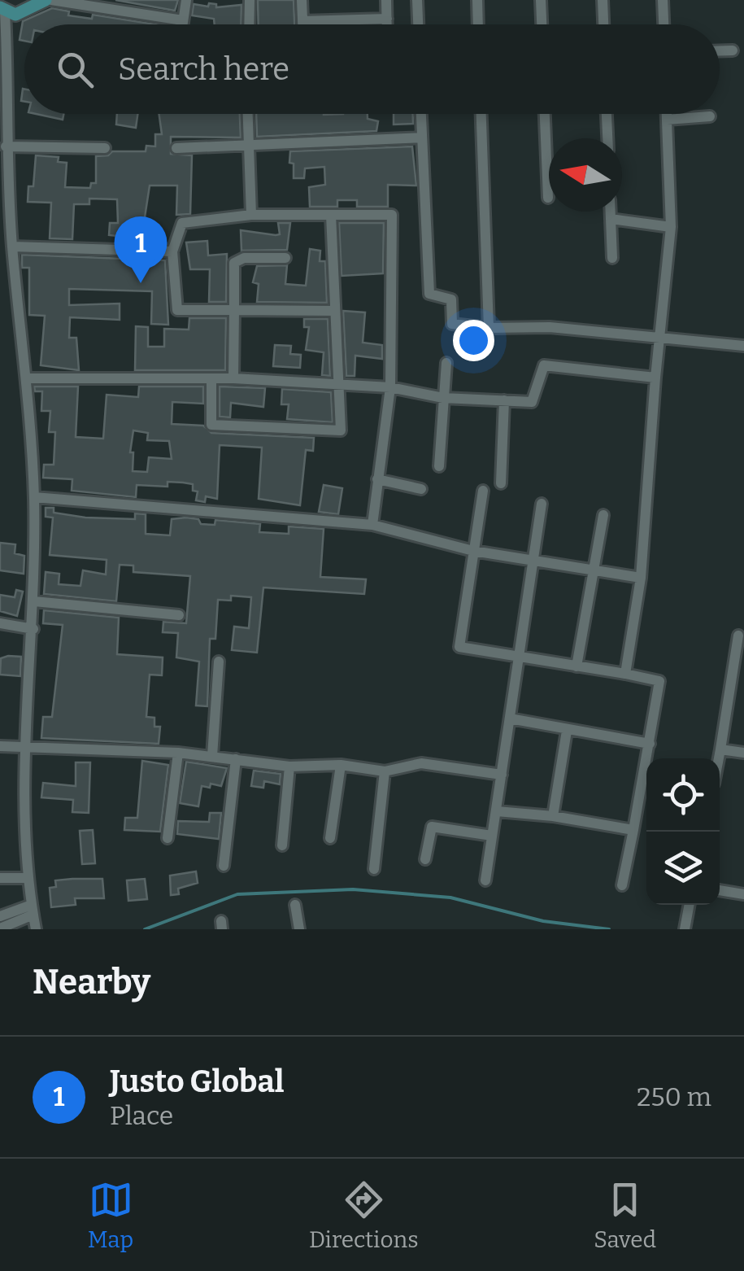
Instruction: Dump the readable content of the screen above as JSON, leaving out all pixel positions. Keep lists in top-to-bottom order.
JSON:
{
  "north": "left",
  "page": {
    "search": "Search here",
    "pins": "1",
    "heading": "Nearby",
    "list": [
      {
        "mark": "1",
        "name": "Justo Global",
        "note": "Place",
        "value": "250 m"
      }
    ],
    "nav": ["Map", "Directions", "Saved"]
  }
}
